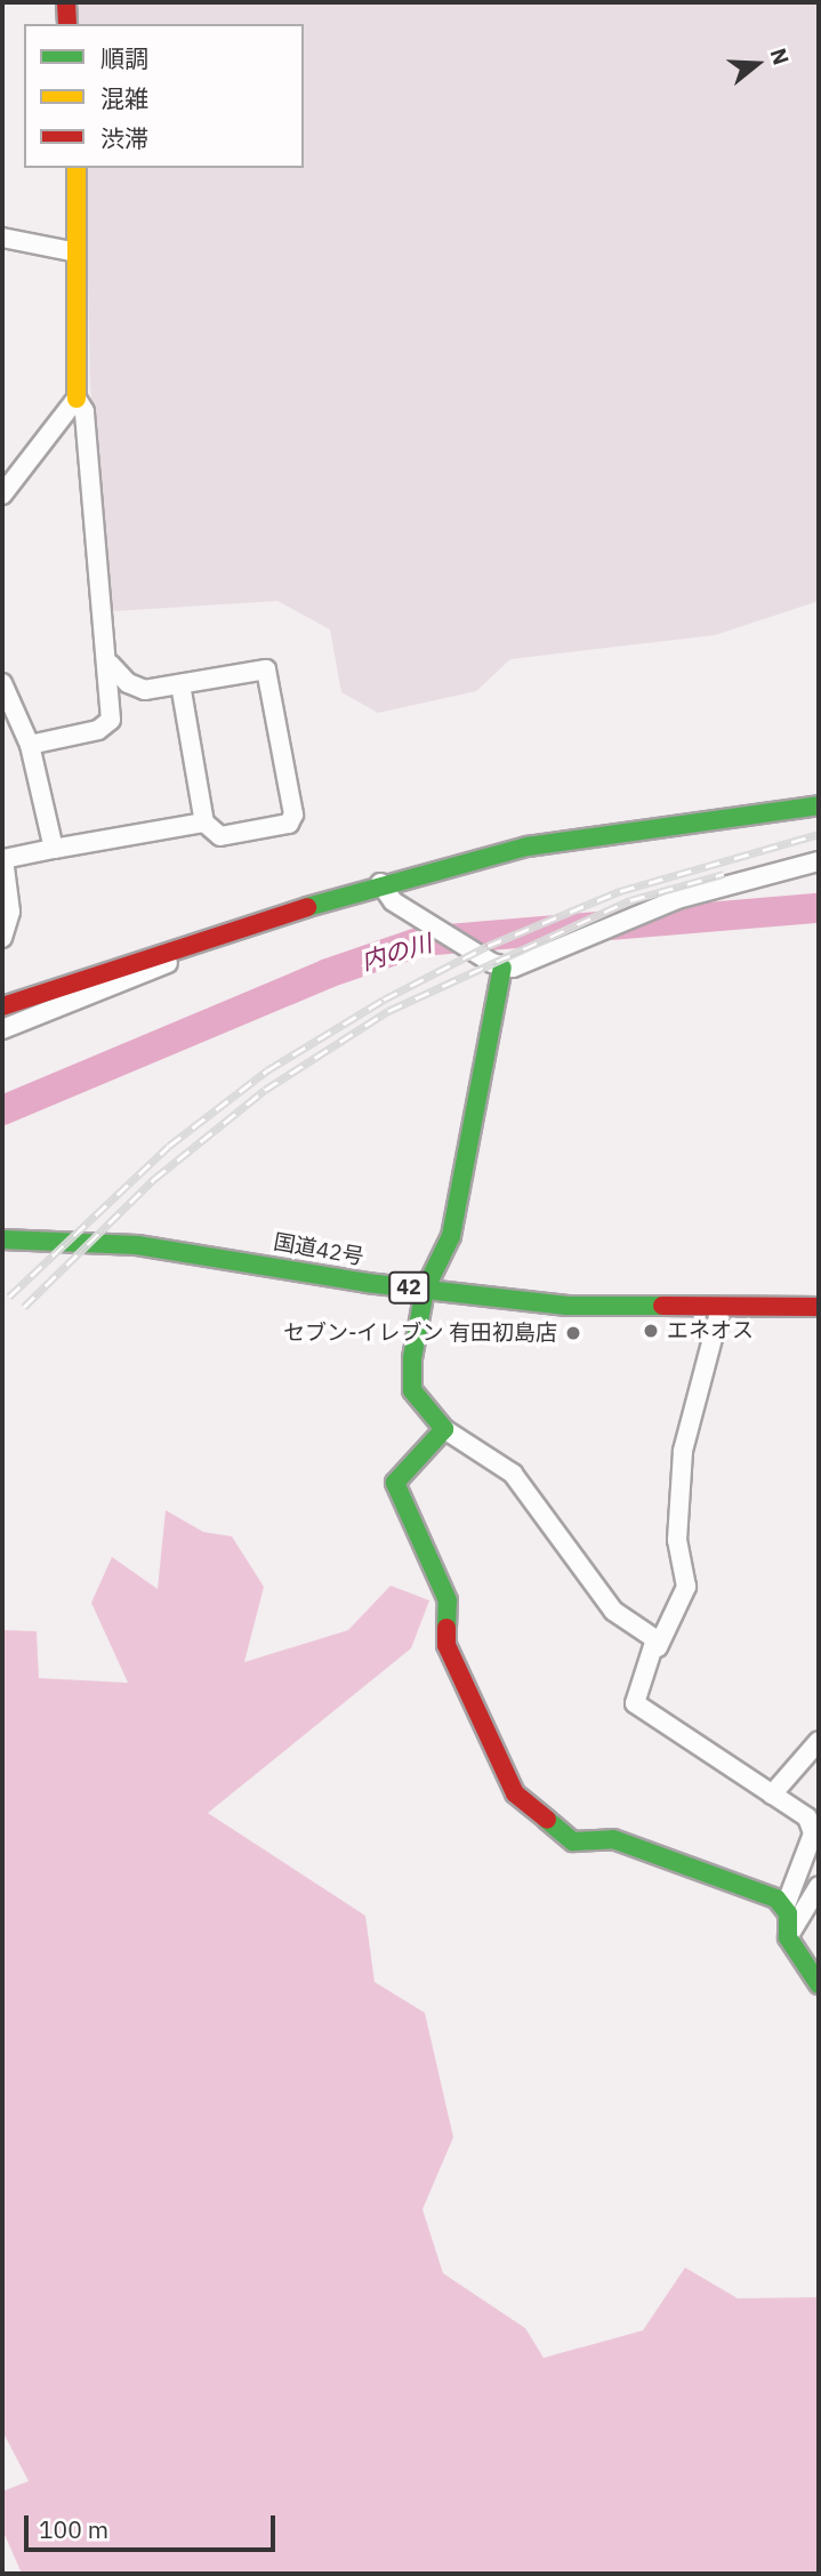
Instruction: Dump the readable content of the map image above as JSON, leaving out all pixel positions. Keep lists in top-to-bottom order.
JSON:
{
  "streets": {
    "main road": ["国道42号", "42"]
  },
  "water": ["内の川"],
  "places": ["エネオス", "セブン-イレブン 有田初島店"],
  "legend": ["順調", "混雑", "渋滞"],
  "scale_bar": "100 m",
  "north": "right"
}
